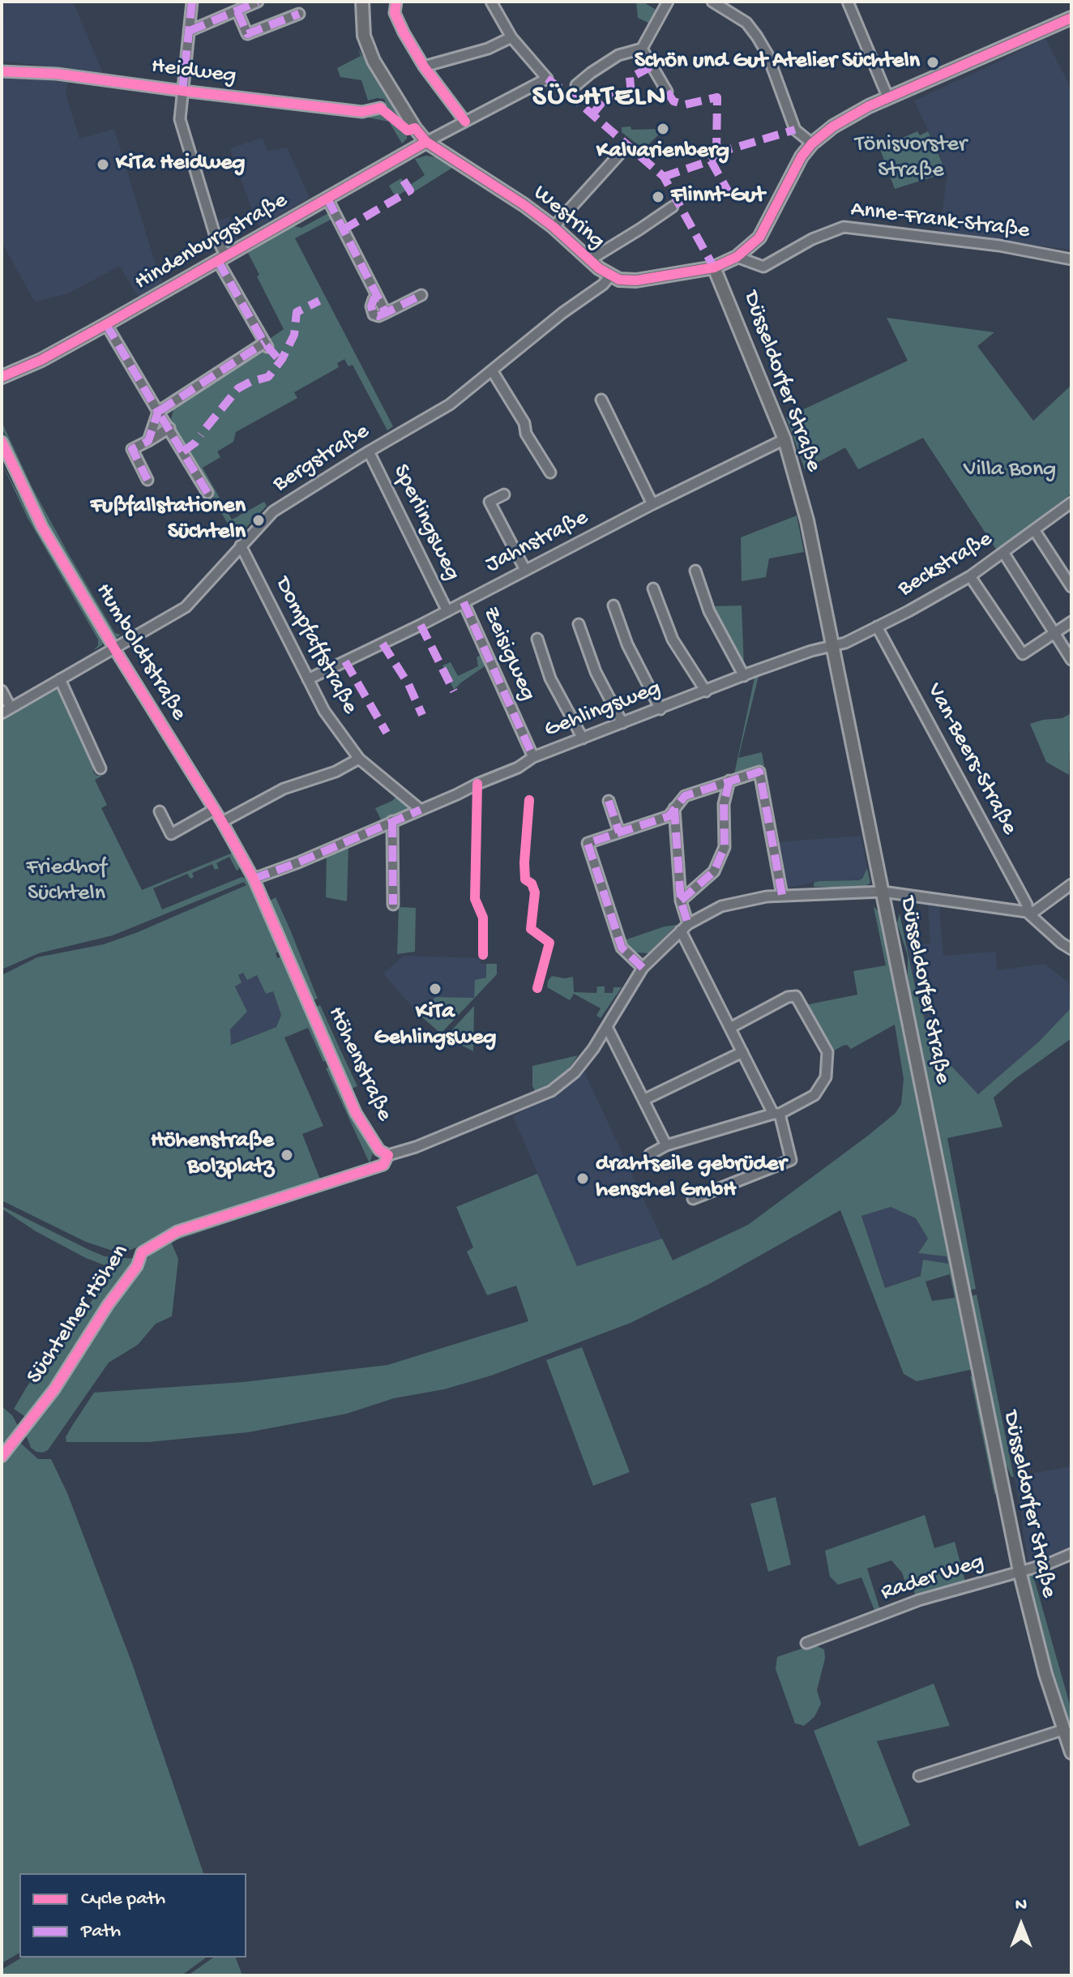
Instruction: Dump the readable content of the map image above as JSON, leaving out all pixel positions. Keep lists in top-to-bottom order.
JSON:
{
  "streets": {
    "main road": ["Westring", "Hindenburgstraße", "Düsseldorfer Straße"],
    "street": [
      "Heidweg",
      "Anne-Frank-Straße",
      "Bergstraße",
      "Sperlingsweg",
      "Jahnstraße",
      "Beckstraße",
      "Dompfaffstraße",
      "Humboldtstraße",
      "Zeisigweg",
      "Gehlingsweg",
      "Van-Beers-Straße",
      "Höhenstraße",
      "Süchtelner Höhen",
      "Rader Weg"
    ]
  },
  "crossings": [
    ["Westring", "Hindenburgstraße"],
    ["Westring", "Düsseldorfer Straße"],
    ["Westring", "Bergstraße"],
    ["Düsseldorfer Straße", "Jahnstraße"],
    ["Düsseldorfer Straße", "Beckstraße"],
    ["Düsseldorfer Straße", "Gehlingsweg"],
    ["Düsseldorfer Straße", "Höhenstraße"],
    ["Düsseldorfer Straße", "Rader Weg"],
    ["Bergstraße", "Sperlingsweg"],
    ["Bergstraße", "Dompfaffstraße"],
    ["Bergstraße", "Humboldtstraße"],
    ["Sperlingsweg", "Jahnstraße"],
    ["Jahnstraße", "Dompfaffstraße"],
    ["Jahnstraße", "Zeisigweg"],
    ["Beckstraße", "Gehlingsweg"],
    ["Beckstraße", "Van-Beers-Straße"],
    ["Dompfaffstraße", "Gehlingsweg"],
    ["Humboldtstraße", "Gehlingsweg"],
    ["Humboldtstraße", "Höhenstraße"],
    ["Zeisigweg", "Gehlingsweg"],
    ["Gehlingsweg", "Höhenstraße"],
    ["Van-Beers-Straße", "Höhenstraße"],
    ["Höhenstraße", "Süchtelner Höhen"]
  ],
  "districts": ["SÜCHTELN"],
  "parks": ["Tönisvorster Straße", "Villa Bong", "Friedhof Süchteln"],
  "places": [
    "Schön und Gut Atelier Süchteln",
    "Kalvarienberg",
    "KiTa Heidweg",
    "Flinnt-Gut",
    "Fußfallstationen Süchteln",
    "KiTa Gehlingsweg",
    "Höhenstraße Bolzplatz",
    "drahtseile gebrüder henschel GmbH"
  ],
  "legend": ["Cycle path", "Path"],
  "north": "top"
}
